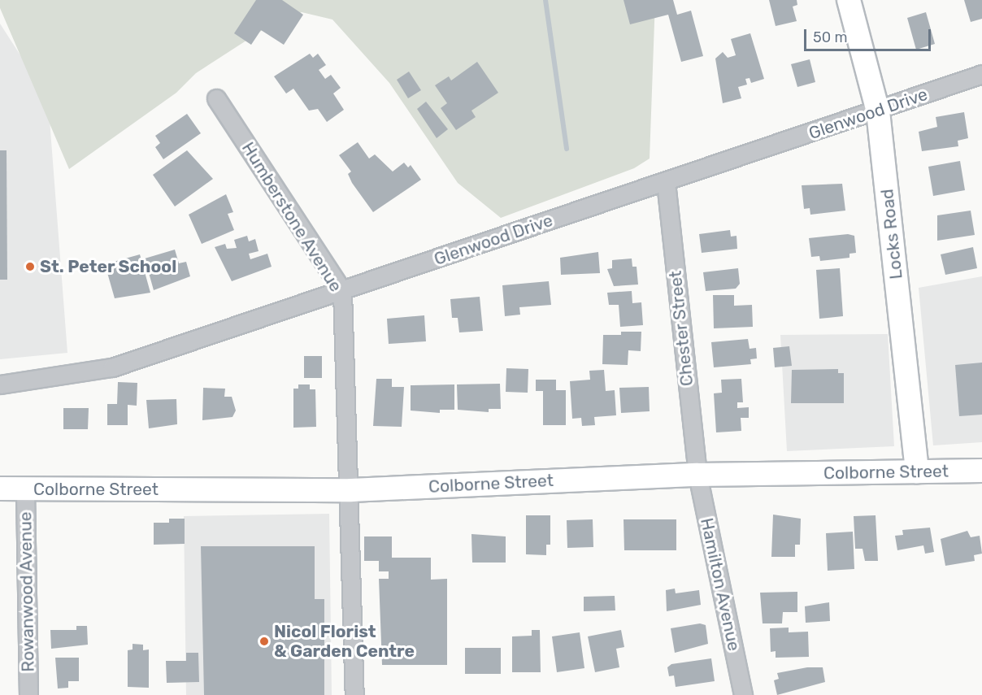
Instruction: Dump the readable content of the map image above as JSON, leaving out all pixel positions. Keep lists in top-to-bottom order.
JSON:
{
  "streets": {
    "main road": ["Locks Road", "Colborne Street"],
    "street": [
      "Glenwood Drive",
      "Humberstone Avenue",
      "Chester Street",
      "Hamilton Avenue",
      "Rowanwood Avenue"
    ]
  },
  "crossings": [
    ["Glenwood Drive", "Humberstone Avenue"],
    ["Glenwood Drive", "Locks Road"],
    ["Glenwood Drive", "Chester Street"],
    ["Humberstone Avenue", "Colborne Street"],
    ["Locks Road", "Colborne Street"],
    ["Chester Street", "Colborne Street"],
    ["Chester Street", "Hamilton Avenue"],
    ["Colborne Street", "Hamilton Avenue"],
    ["Colborne Street", "Rowanwood Avenue"]
  ],
  "places": ["St. Peter School", "Nicol Florist & Garden Centre"],
  "scale_bar": "50 m"
}
